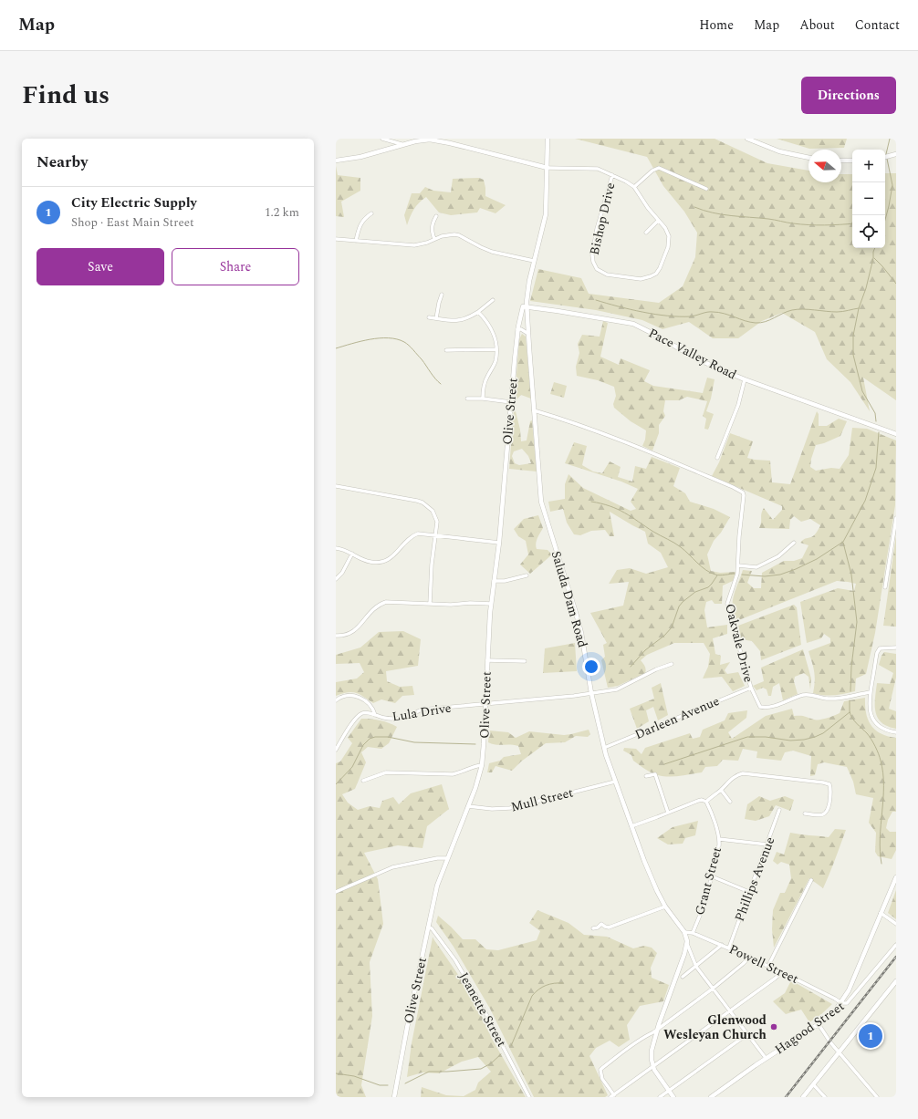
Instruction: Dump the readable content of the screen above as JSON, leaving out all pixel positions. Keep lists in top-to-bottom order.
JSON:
{
  "streets": {
    "street": [
      "Bishop Drive",
      "Pace Valley Road",
      "Olive Street",
      "Saluda Dam Road",
      "Oakvale Drive",
      "Lula Drive",
      "Darleen Avenue",
      "Mull Street",
      "Phillips Avenue",
      "Grant Street",
      "Powell Street",
      "Jeanette Street",
      "Hagood Street"
    ]
  },
  "crossings": [
    ["Bishop Drive", "Saluda Dam Road"],
    ["Pace Valley Road", "Olive Street"],
    ["Pace Valley Road", "Saluda Dam Road"],
    ["Olive Street", "Saluda Dam Road"],
    ["Olive Street", "Lula Drive"],
    ["Olive Street", "Mull Street"],
    ["Olive Street", "Jeanette Street"],
    ["Saluda Dam Road", "Oakvale Drive"],
    ["Saluda Dam Road", "Lula Drive"],
    ["Saluda Dam Road", "Darleen Avenue"],
    ["Saluda Dam Road", "Mull Street"],
    ["Saluda Dam Road", "Powell Street"],
    ["Oakvale Drive", "Darleen Avenue"],
    ["Phillips Avenue", "Powell Street"],
    ["Grant Street", "Powell Street"],
    ["Powell Street", "Hagood Street"]
  ],
  "places": ["Glenwood Wesleyan Church"],
  "north": "left",
  "page": {
    "header": "Map",
    "nav": [
      "Home",
      "Map",
      "About",
      "Contact"
    ],
    "title": "Find us",
    "buttons": [
      "Directions",
      ["Save", "Share"]
    ],
    "heading": "Nearby",
    "map_buttons": ["+", "−"],
    "list": [
      {
        "mark": "1",
        "name": "City Electric Supply",
        "note": "Shop · East Main Street",
        "value": "1.2 km"
      }
    ],
    "pins": "1"
  }
}
